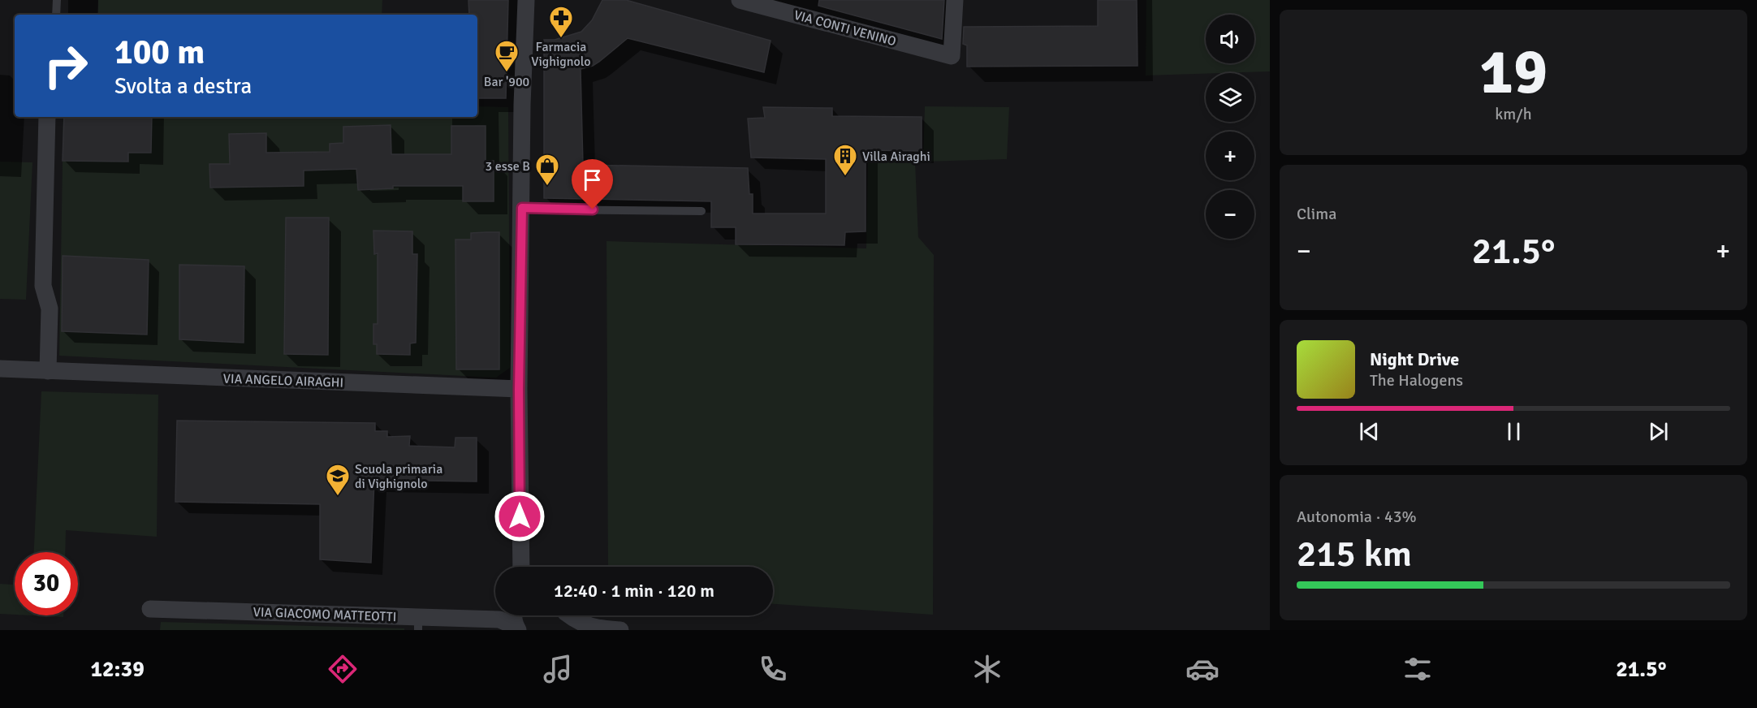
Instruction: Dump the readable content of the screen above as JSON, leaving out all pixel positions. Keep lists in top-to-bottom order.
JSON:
{
  "streets": {
    "street": ["VIA CONTI VENINO", "VIA ANGELO AIRAGHI", "VIA GIACOMO MATTEOTTI"]
  },
  "places": {
    "pharmacy": ["Farmacia Vighignolo"],
    "cafe": ["Bar '900"],
    "building": ["Villa Airaghi"],
    "shop": ["3 esse B"],
    "school or university": ["Scuola primaria di Vighignolo"]
  },
  "page": {
    "tile": [
      ["19", "km/h"],
      "Clima",
      ["Autonomia · 43%", "215 km"]
    ],
    "map_buttons": ["+", "−"],
    "turn": ["100 m", "Svolta a destra"],
    "heat": ["−", "21.5°", "+"],
    "song": ["Night Drive", "The Halogens"],
    "limit": "30",
    "trip": "12:40 · 1 min · 120 m",
    "tabs": ["12:39", "21.5°"]
  }
}
